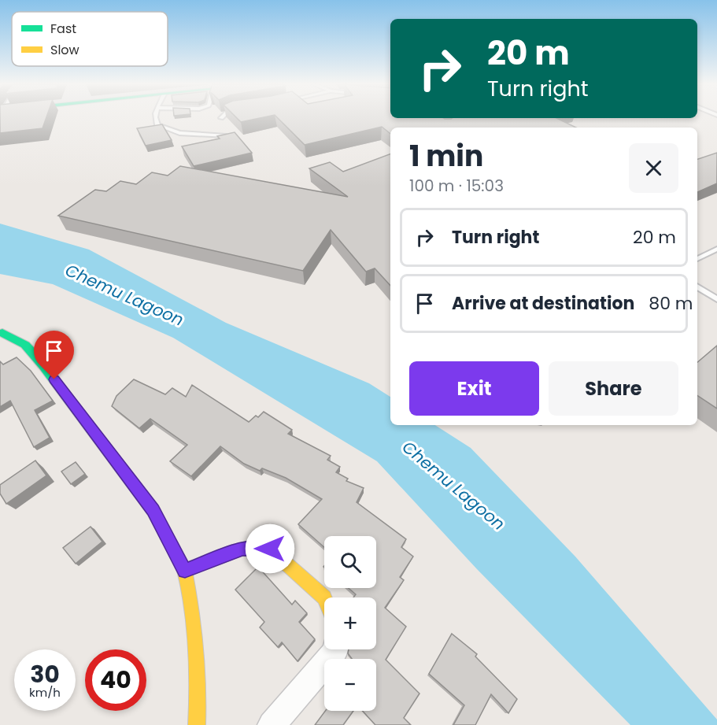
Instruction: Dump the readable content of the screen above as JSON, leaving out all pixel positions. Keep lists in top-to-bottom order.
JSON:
{
  "water": ["Chemu Lagoon"],
  "legend": ["Fast", "Slow"],
  "page": {
    "turn": ["20 m", "Turn right"],
    "heading": ["1 min", "100 m · 15:03"],
    "list": [
      {
        "name": "Turn right",
        "value": "20 m"
      },
      {
        "name": "Arrive at destination",
        "value": "80 m"
      }
    ],
    "buttons": ["Exit", "Share"],
    "map_buttons": ["+", "−"],
    "speed": "30 km/h",
    "limit": "40"
  }
}
